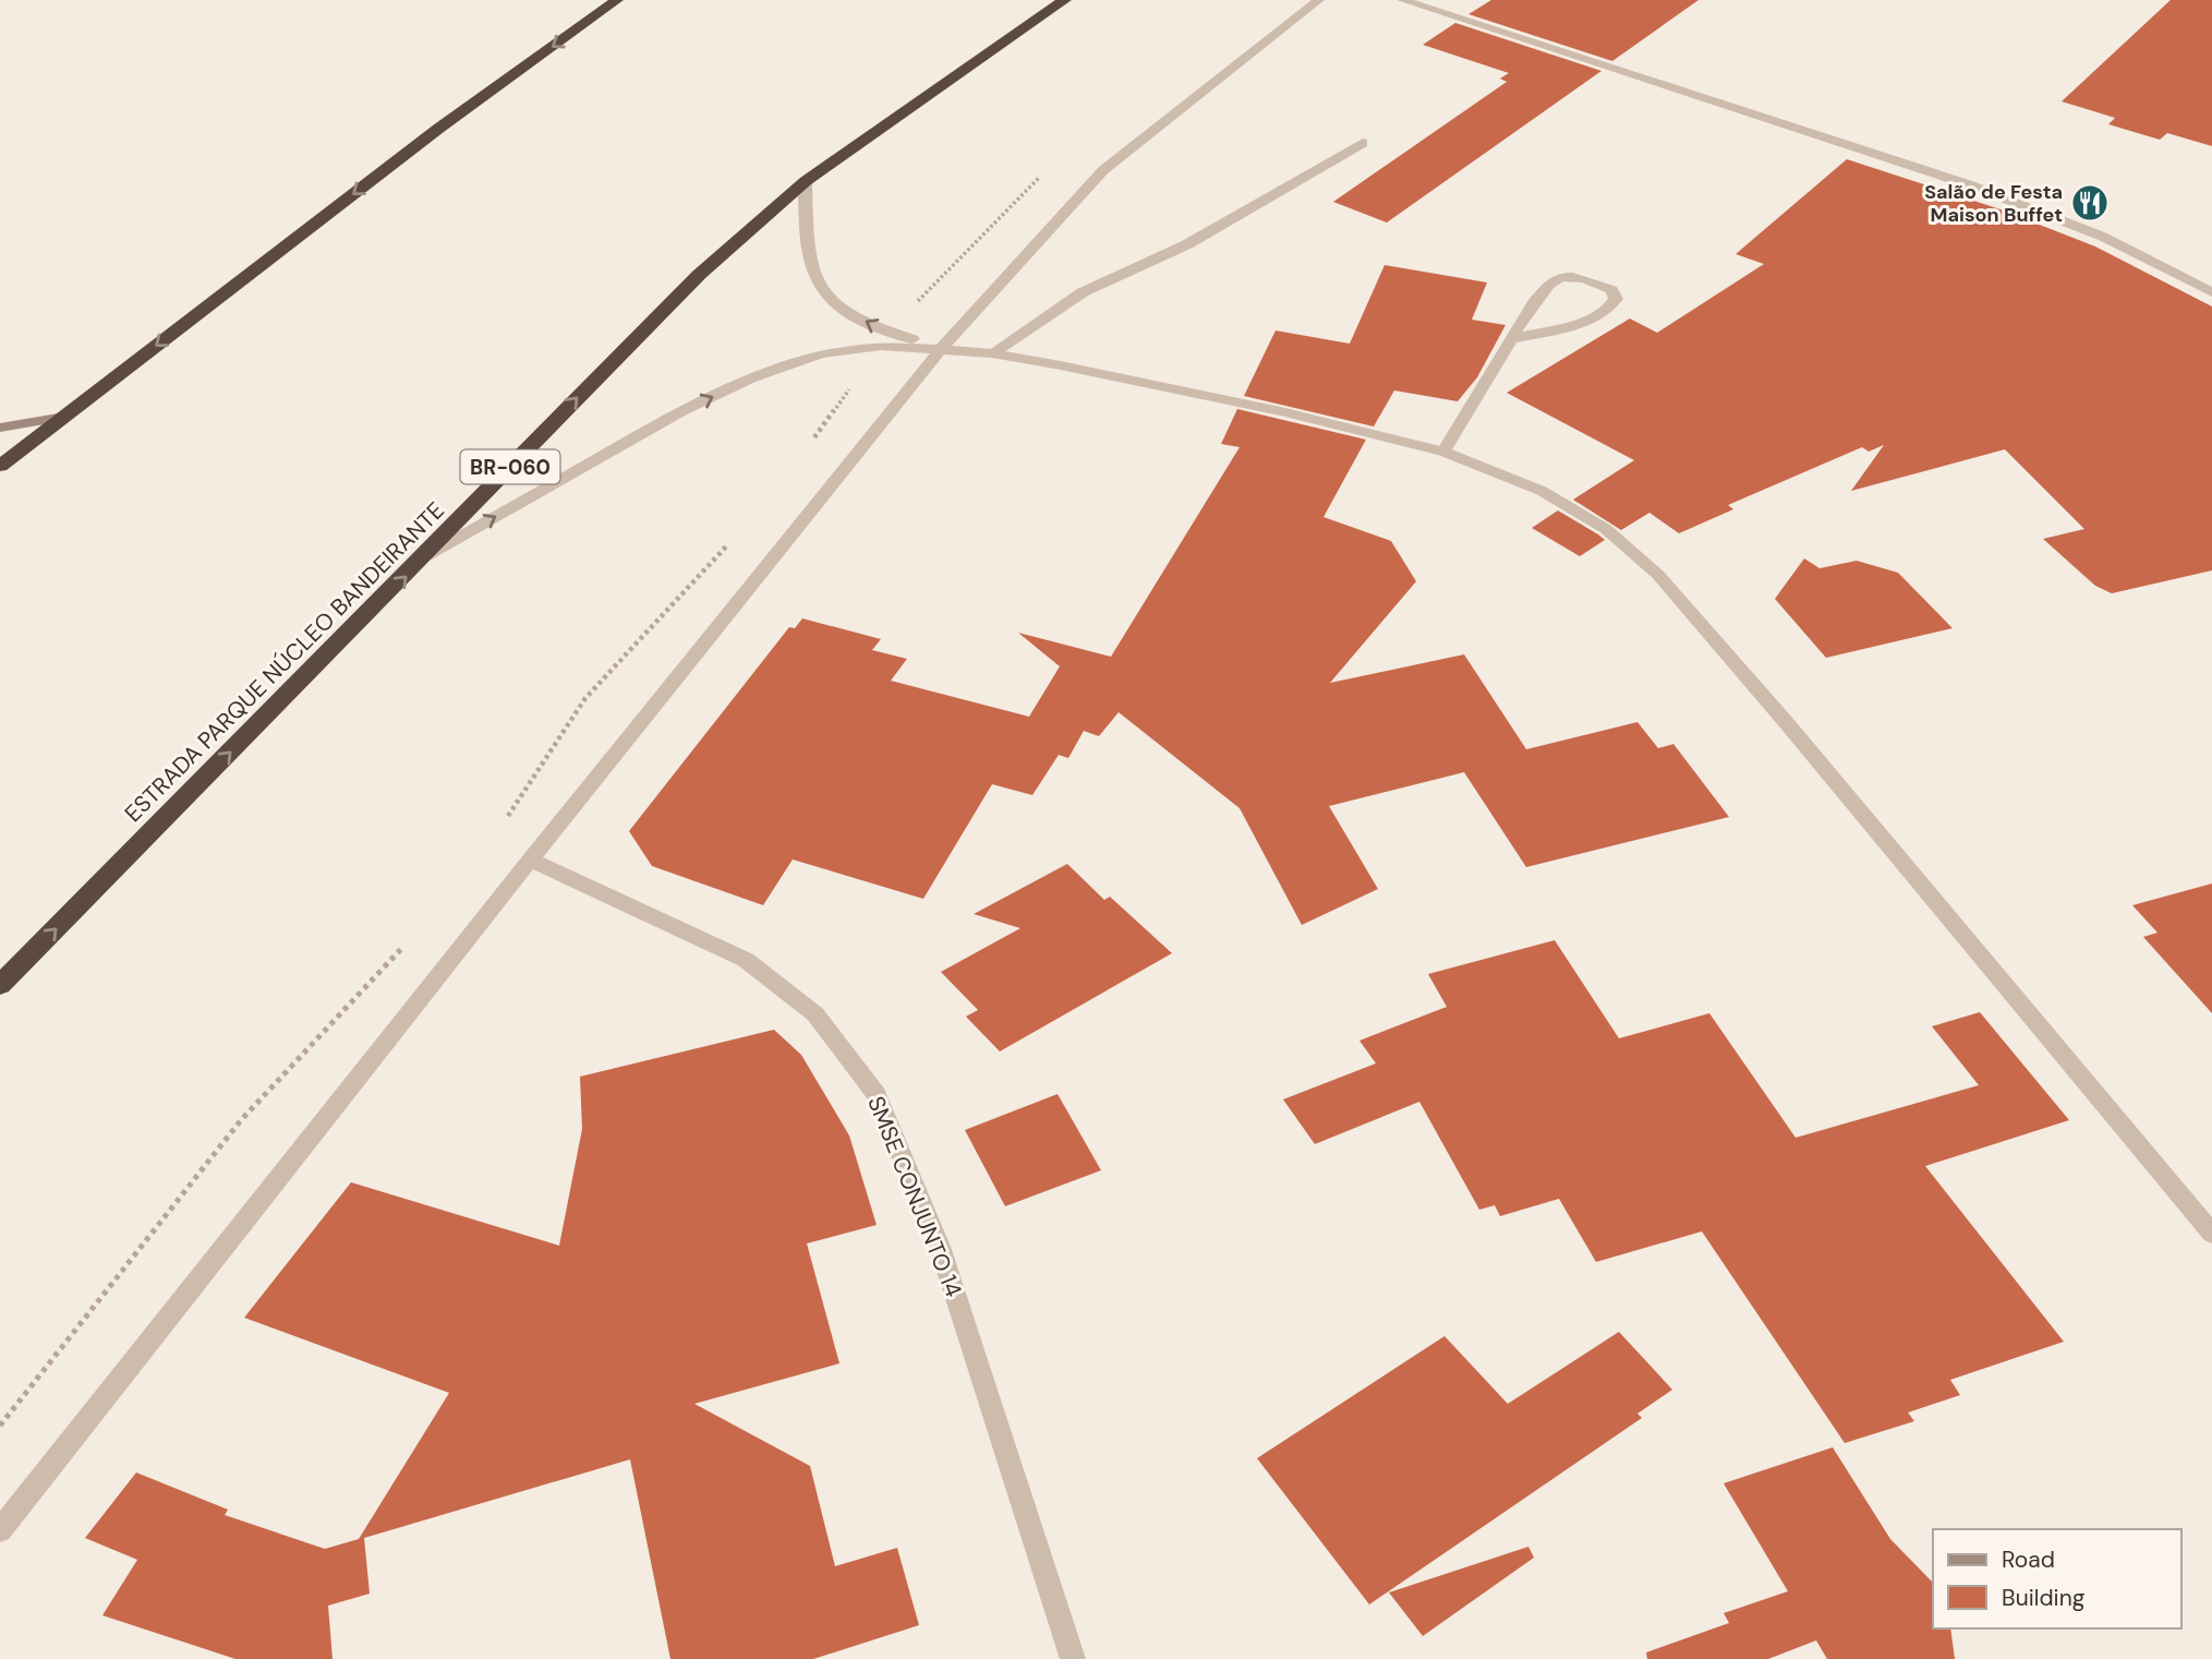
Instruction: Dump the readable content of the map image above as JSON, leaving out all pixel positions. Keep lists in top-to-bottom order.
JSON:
{
  "streets": {
    "highway": ["BR-060", "ESTRADA PARQUE NÚCLEO BANDEIRANTE"],
    "street": ["SMSE CONJUNTO 14"]
  },
  "one_way": ["ESTRADA PARQUE NÚCLEO BANDEIRANTE"],
  "places": {
    "restaurant": ["Salão de Festa Maison Buffet"]
  },
  "legend": ["Road", "Building"]
}
